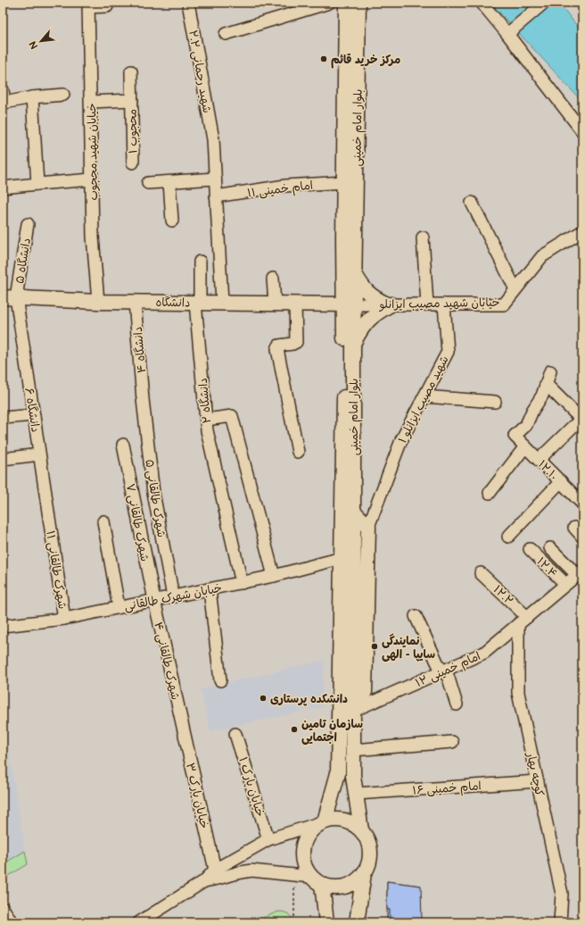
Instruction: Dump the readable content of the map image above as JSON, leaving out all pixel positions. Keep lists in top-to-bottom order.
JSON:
{
  "streets": {
    "main road": ["بلوار امام خمینی", "دانشگاه"],
    "street": [
      "شهید رحمانی ۲.۲",
      "محجوب ۱",
      "خیابان شهید محجوب",
      "امام خمینی ۱۱",
      "دانشگاه ۵",
      "خیابان شهید مصیب ایزانلو",
      "دانشگاه ۴",
      "شهید مصیب ایزانلو ۱",
      "دانشگاه ۲",
      "دانشگاه ۶",
      "۱۲.۱۰",
      "شهرک طالقانی ۵",
      "شهرک طالقانی ۷",
      "۱۲.۴",
      "شهرک طالقانی ۱۱",
      "۱۲.۲",
      "خیابان شهرک طالقانی",
      "شهرک طالقانی ۴",
      "امام خمینی ۱۲",
      "کوچه بهار",
      "خیابان پارک ۱",
      "امام خمینی ۱۶",
      "خیابان پارک ۳"
    ]
  },
  "crossings": [
    ["شهید رحمانی ۲.۲", "امام خمینی ۱۱"],
    ["شهید رحمانی ۲.۲", "دانشگاه"],
    ["بلوار امام خمینی", "امام خمینی ۱۱"],
    ["بلوار امام خمینی", "دانشگاه"],
    ["بلوار امام خمینی", "خیابان شهید مصیب ایزانلو"],
    ["بلوار امام خمینی", "خیابان شهرک طالقانی"],
    ["بلوار امام خمینی", "امام خمینی ۱۲"],
    ["بلوار امام خمینی", "امام خمینی ۱۶"],
    ["محجوب ۱", "خیابان شهید محجوب"],
    ["خیابان شهید محجوب", "دانشگاه"],
    ["دانشگاه ۵", "دانشگاه"],
    ["دانشگاه ۵", "دانشگاه ۶"],
    ["دانشگاه", "خیابان شهید مصیب ایزانلو"],
    ["دانشگاه", "دانشگاه ۴"],
    ["دانشگاه", "دانشگاه ۲"],
    ["دانشگاه", "دانشگاه ۶"],
    ["خیابان شهید مصیب ایزانلو", "شهید مصیب ایزانلو ۱"],
    ["دانشگاه ۴", "شهرک طالقانی ۵"],
    ["دانشگاه ۲", "خیابان شهرک طالقانی"],
    ["دانشگاه ۶", "شهرک طالقانی ۱۱"],
    ["شهرک طالقانی ۵", "خیابان شهرک طالقانی"],
    ["شهرک طالقانی ۷", "خیابان شهرک طالقانی"],
    ["شهرک طالقانی ۷", "شهرک طالقانی ۴"],
    ["۱۲.۴", "امام خمینی ۱۲"],
    ["شهرک طالقانی ۱۱", "خیابان شهرک طالقانی"],
    ["۱۲.۲", "امام خمینی ۱۲"],
    ["خیابان شهرک طالقانی", "شهرک طالقانی ۴"],
    ["شهرک طالقانی ۴", "خیابان پارک ۳"],
    ["امام خمینی ۱۲", "کوچه بهار"],
    ["کوچه بهار", "امام خمینی ۱۶"]
  ],
  "places": [
    "مرکز خرید قائم",
    "نمایندگی سایپا - الهی",
    "دانشکده پرستاری",
    "سازمان تامین اجتمایی"
  ],
  "north": "bottom left"
}
